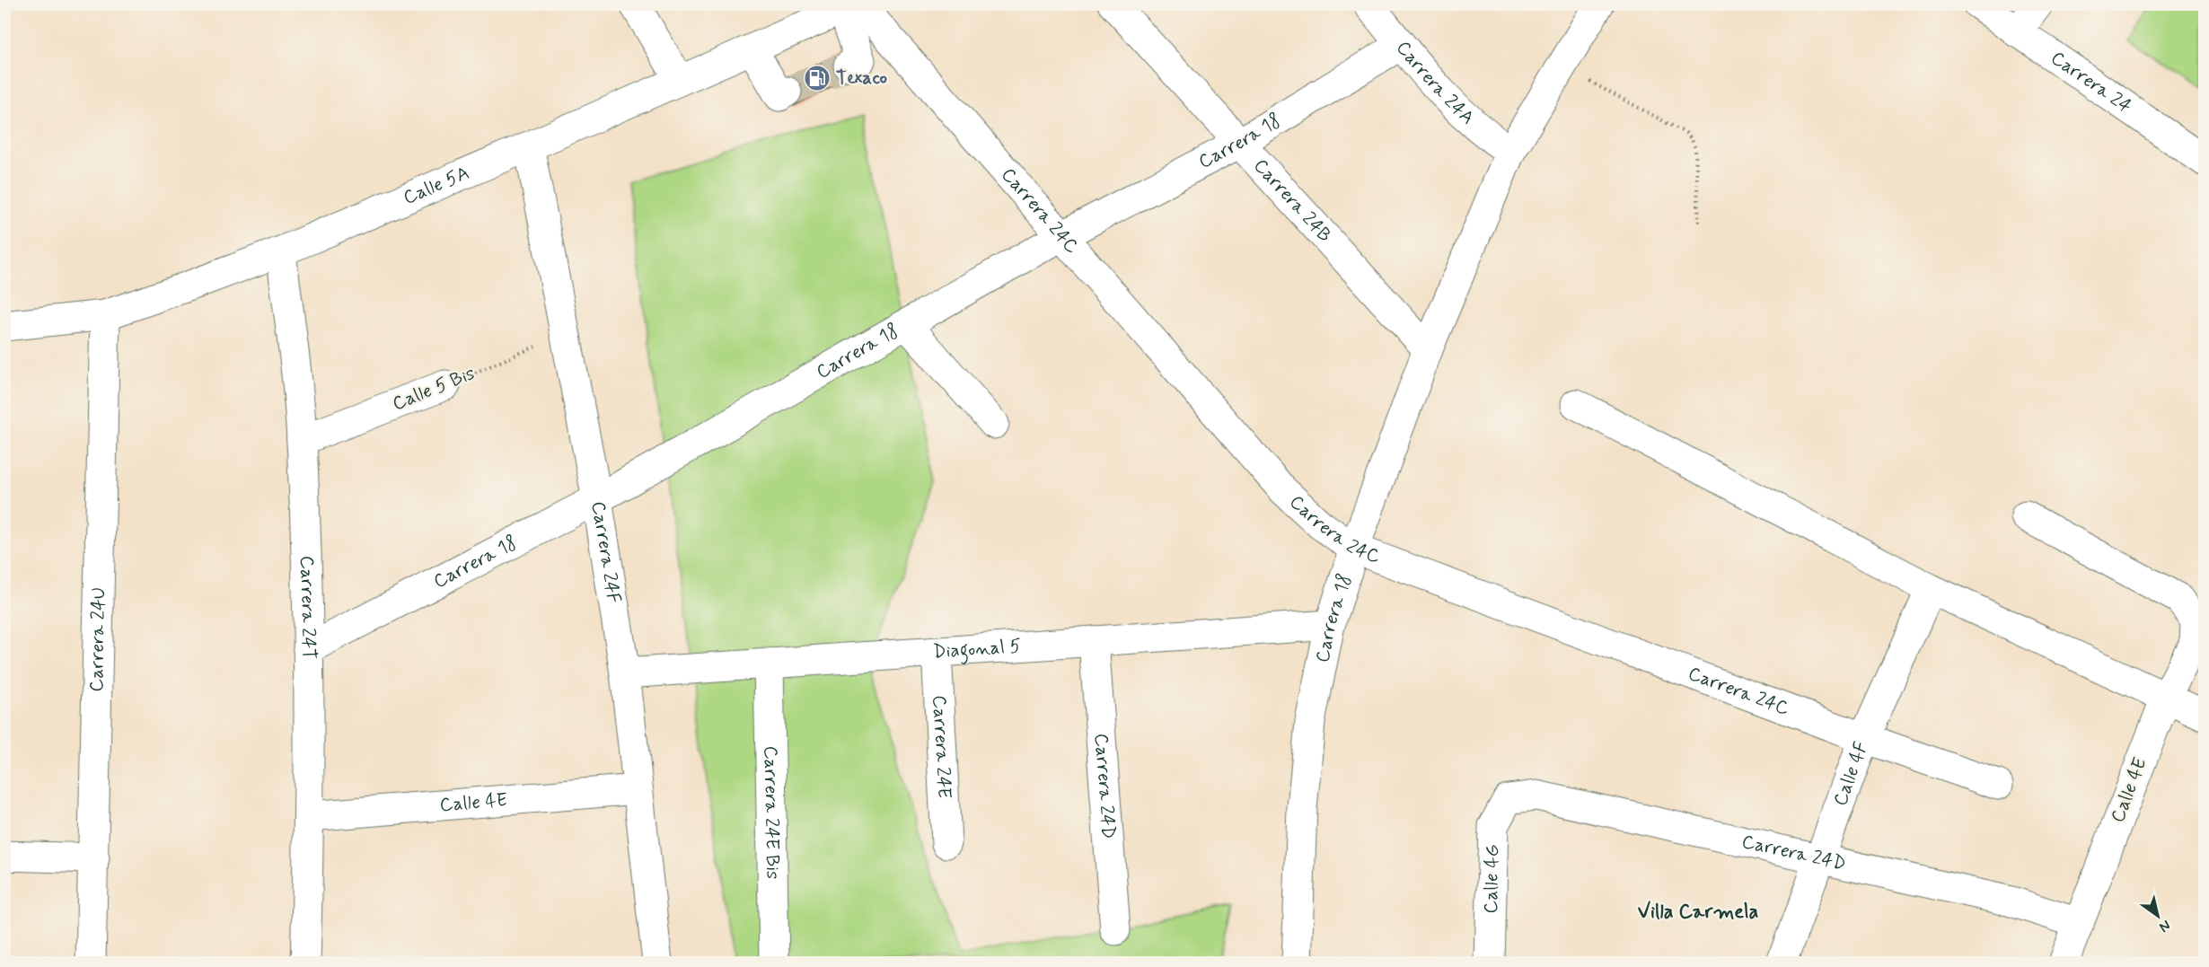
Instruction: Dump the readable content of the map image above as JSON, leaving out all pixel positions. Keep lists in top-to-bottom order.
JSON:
{
  "streets": {
    "street": [
      "Carrera 24A",
      "Carrera 24",
      "Carrera 18",
      "Calle 5A",
      "Carrera 24B",
      "Carrera 24C",
      "Calle 5 Bis",
      "Carrera 24F",
      "Carrera 24T",
      "Carrera 24U",
      "Diagonal 5",
      "Carrera 24E",
      "Calle 4F",
      "Carrera 24D",
      "Calle 4E",
      "Carrera 24E Bis",
      "Calle 4G"
    ]
  },
  "crossings": [
    ["Carrera 24A", "Carrera 18"],
    ["Carrera 18", "Carrera 24B"],
    ["Carrera 18", "Carrera 24C"],
    ["Carrera 18", "Carrera 24F"],
    ["Carrera 18", "Carrera 24T"],
    ["Carrera 18", "Diagonal 5"],
    ["Calle 5A", "Carrera 24C"],
    ["Calle 5A", "Carrera 24F"],
    ["Calle 5A", "Carrera 24T"],
    ["Calle 5A", "Carrera 24U"],
    ["Carrera 24C", "Calle 4F"],
    ["Calle 5 Bis", "Carrera 24F"],
    ["Calle 5 Bis", "Carrera 24T"],
    ["Carrera 24F", "Diagonal 5"],
    ["Carrera 24F", "Calle 4E"],
    ["Carrera 24T", "Calle 4E"],
    ["Diagonal 5", "Carrera 24E"],
    ["Diagonal 5", "Carrera 24D"],
    ["Diagonal 5", "Carrera 24E Bis"],
    ["Calle 4F", "Carrera 24D"],
    ["Carrera 24D", "Calle 4E"],
    ["Carrera 24D", "Calle 4G"]
  ],
  "districts": ["Villa Carmela"],
  "places": {
    "fuel station": ["Texaco"]
  },
  "north": "bottom right"
}
